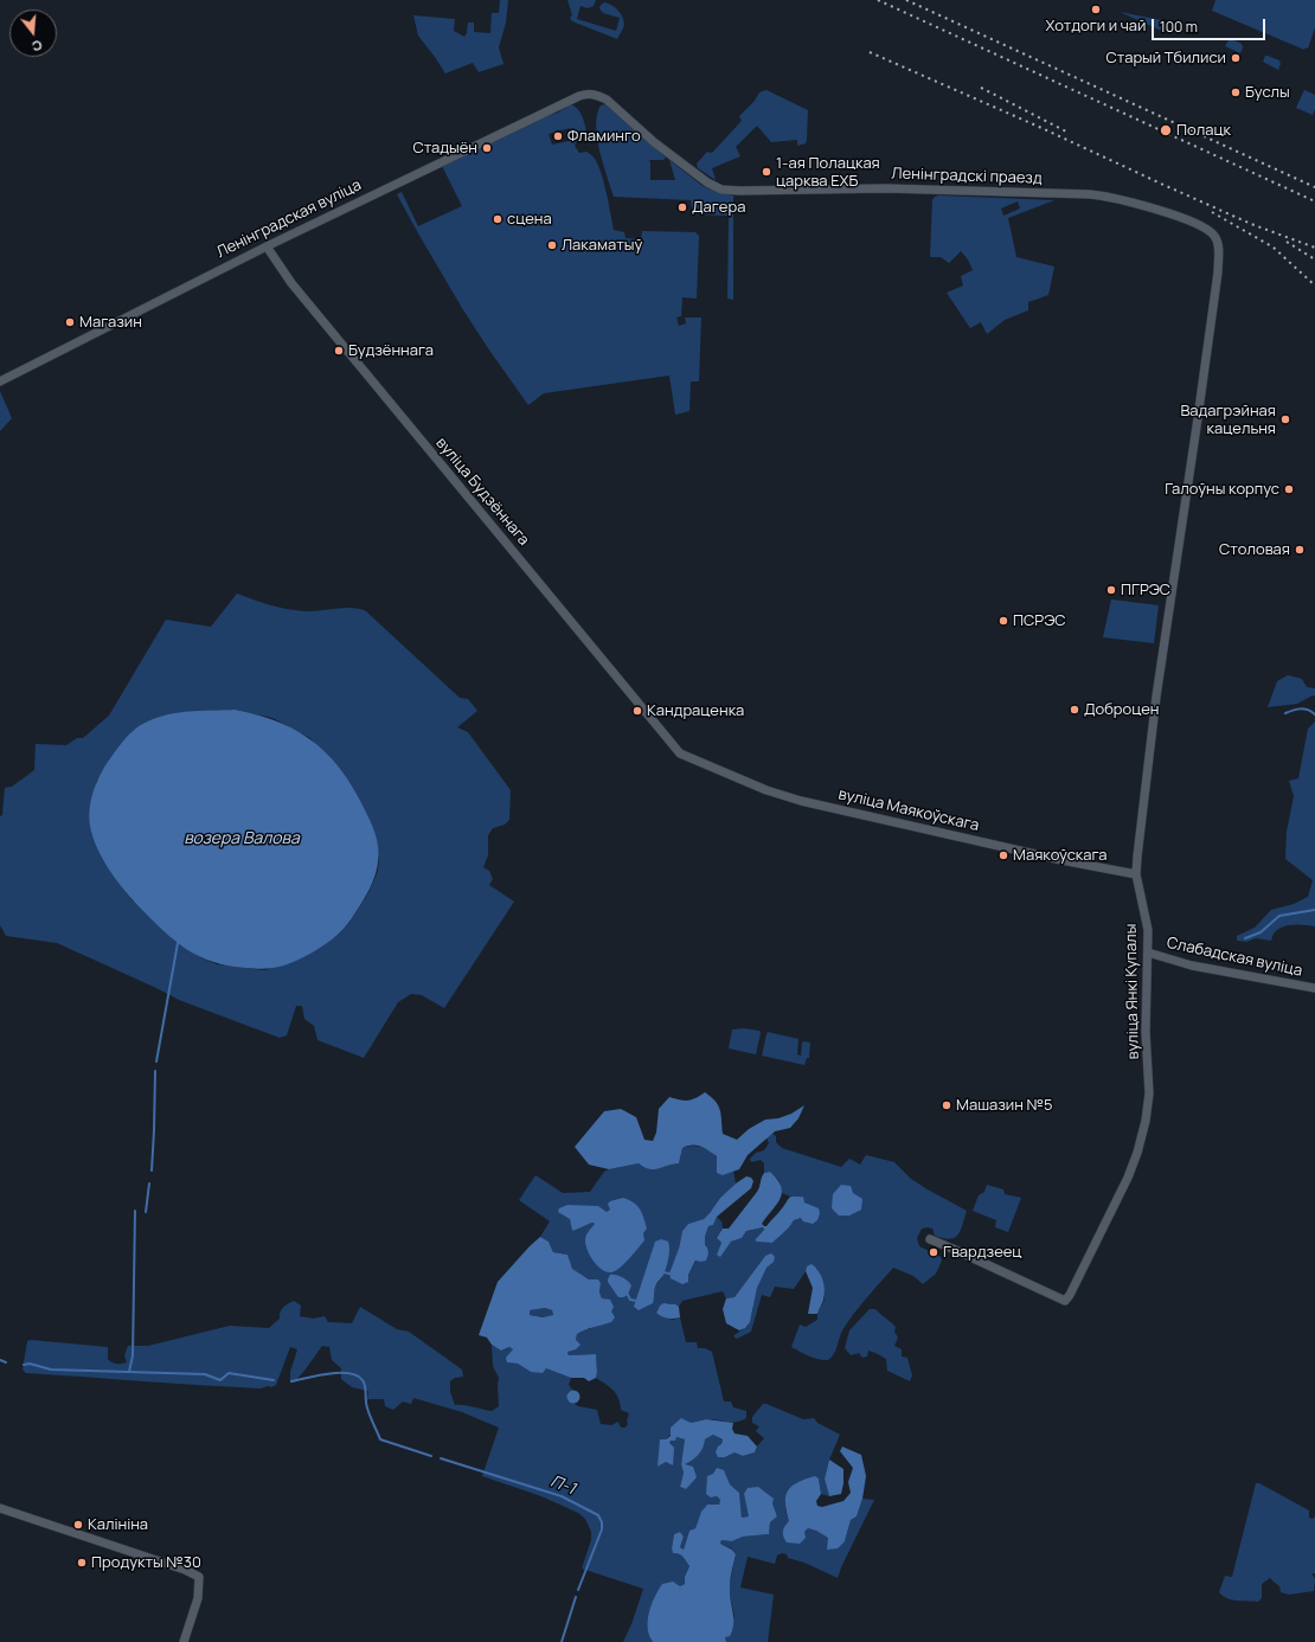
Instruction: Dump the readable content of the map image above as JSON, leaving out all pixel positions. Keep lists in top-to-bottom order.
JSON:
{
  "streets": {
    "street": [
      "Ленінградскі праезд",
      "Ленінградская вуліца",
      "вуліца Будзённага",
      "вуліца Маякоўскага",
      "Слабадская вуліца",
      "вуліца Янкі Купалы"
    ]
  },
  "crossings": [
    ["Ленінградскі праезд", "Ленінградская вуліца"],
    ["Ленінградскі праезд", "вуліца Янкі Купалы"],
    ["Ленінградская вуліца", "вуліца Будзённага"],
    ["вуліца Будзённага", "вуліца Маякоўскага"],
    ["вуліца Маякоўскага", "вуліца Янкі Купалы"],
    ["Слабадская вуліца", "вуліца Янкі Купалы"]
  ],
  "water": ["возера Валова", "П-1"],
  "places": [
    "Хотдоги и чай",
    "Старый Тбилиси",
    "Буслы",
    "Полацк",
    "Фламинго",
    "Стадыён",
    "1-ая Полацкая царква ЕХБ",
    "Дагера",
    "сцена",
    "Лакаматыў",
    "Магазин",
    "Будзённага",
    "Вадагрэйная кацельня",
    "Галоўны корпус",
    "Столовая",
    "ПГРЭС",
    "ПСРЭС",
    "Доброцен",
    "Кандраценка",
    "Маякоўскага",
    "Машазин №5",
    "Гвардзеец",
    "Калініна",
    "Продукты №30"
  ],
  "scale_bar": "100 m",
  "north": "bottom"
}
